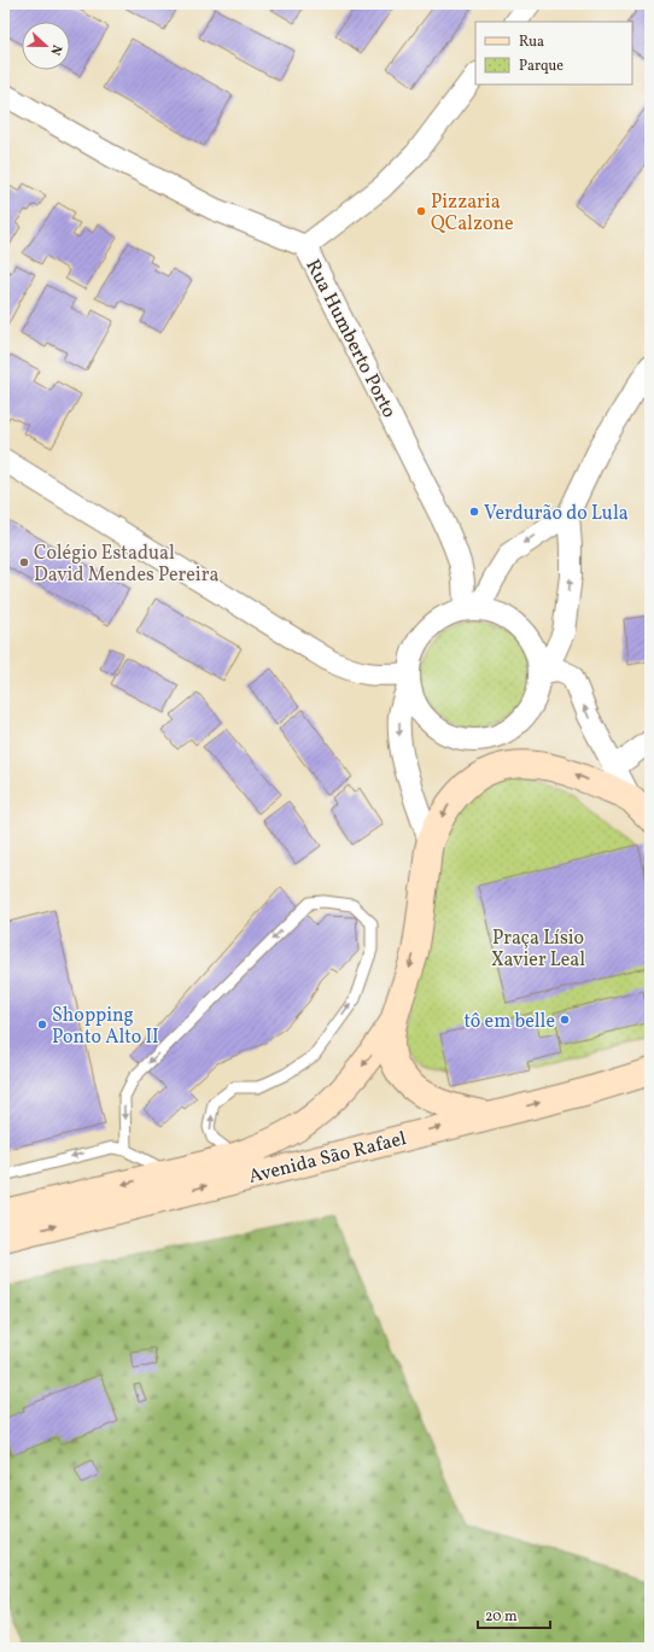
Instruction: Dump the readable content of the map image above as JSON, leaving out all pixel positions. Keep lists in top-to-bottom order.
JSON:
{
  "streets": {
    "main road": ["Avenida São Rafael"],
    "street": ["Rua Humberto Porto"]
  },
  "parks": ["Praça Lísio Xavier Leal"],
  "places": [
    "Pizzaria QCalzone",
    "Verdurão do Lula",
    "Colégio Estadual David Mendes Pereira",
    "tô em belle",
    "Shopping Ponto Alto II"
  ],
  "legend": ["Rua", "Parque"],
  "scale_bar": "20 m",
  "north": "right"
}
